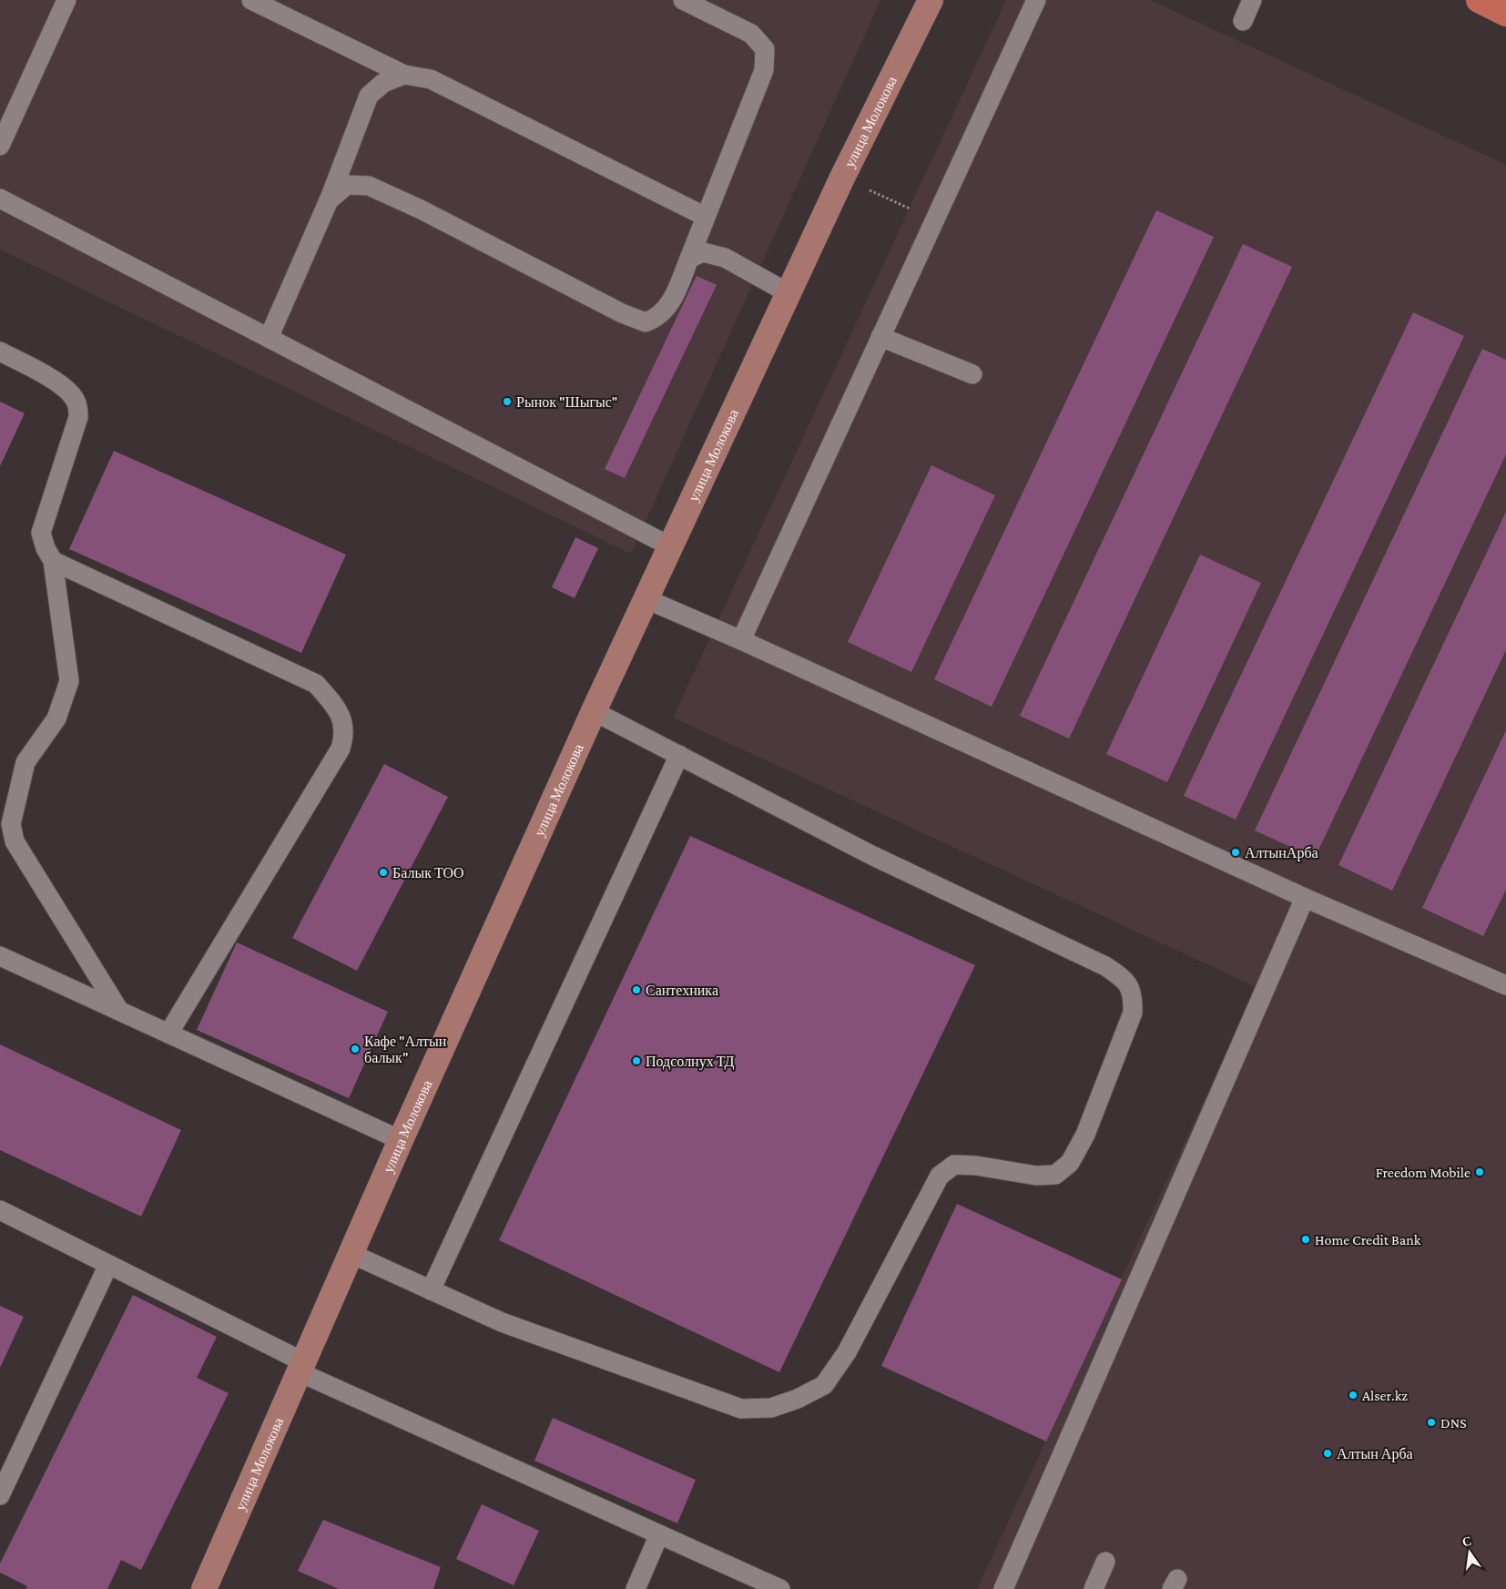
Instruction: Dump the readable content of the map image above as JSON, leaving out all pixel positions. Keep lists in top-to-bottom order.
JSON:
{
  "streets": {
    "street": ["улица Молокова"]
  },
  "places": [
    "Рынок \"Шыгыс\"",
    "АлтынАрба",
    "Балык ТОО",
    "Сантехника",
    "Кафе \"Алтын балык\"",
    "Подсолнух ТД",
    "Freedom Mobile",
    "Home Credit Bank",
    "Alser.kz",
    "DNS",
    "Алтын Арба"
  ],
  "north": "top"
}
